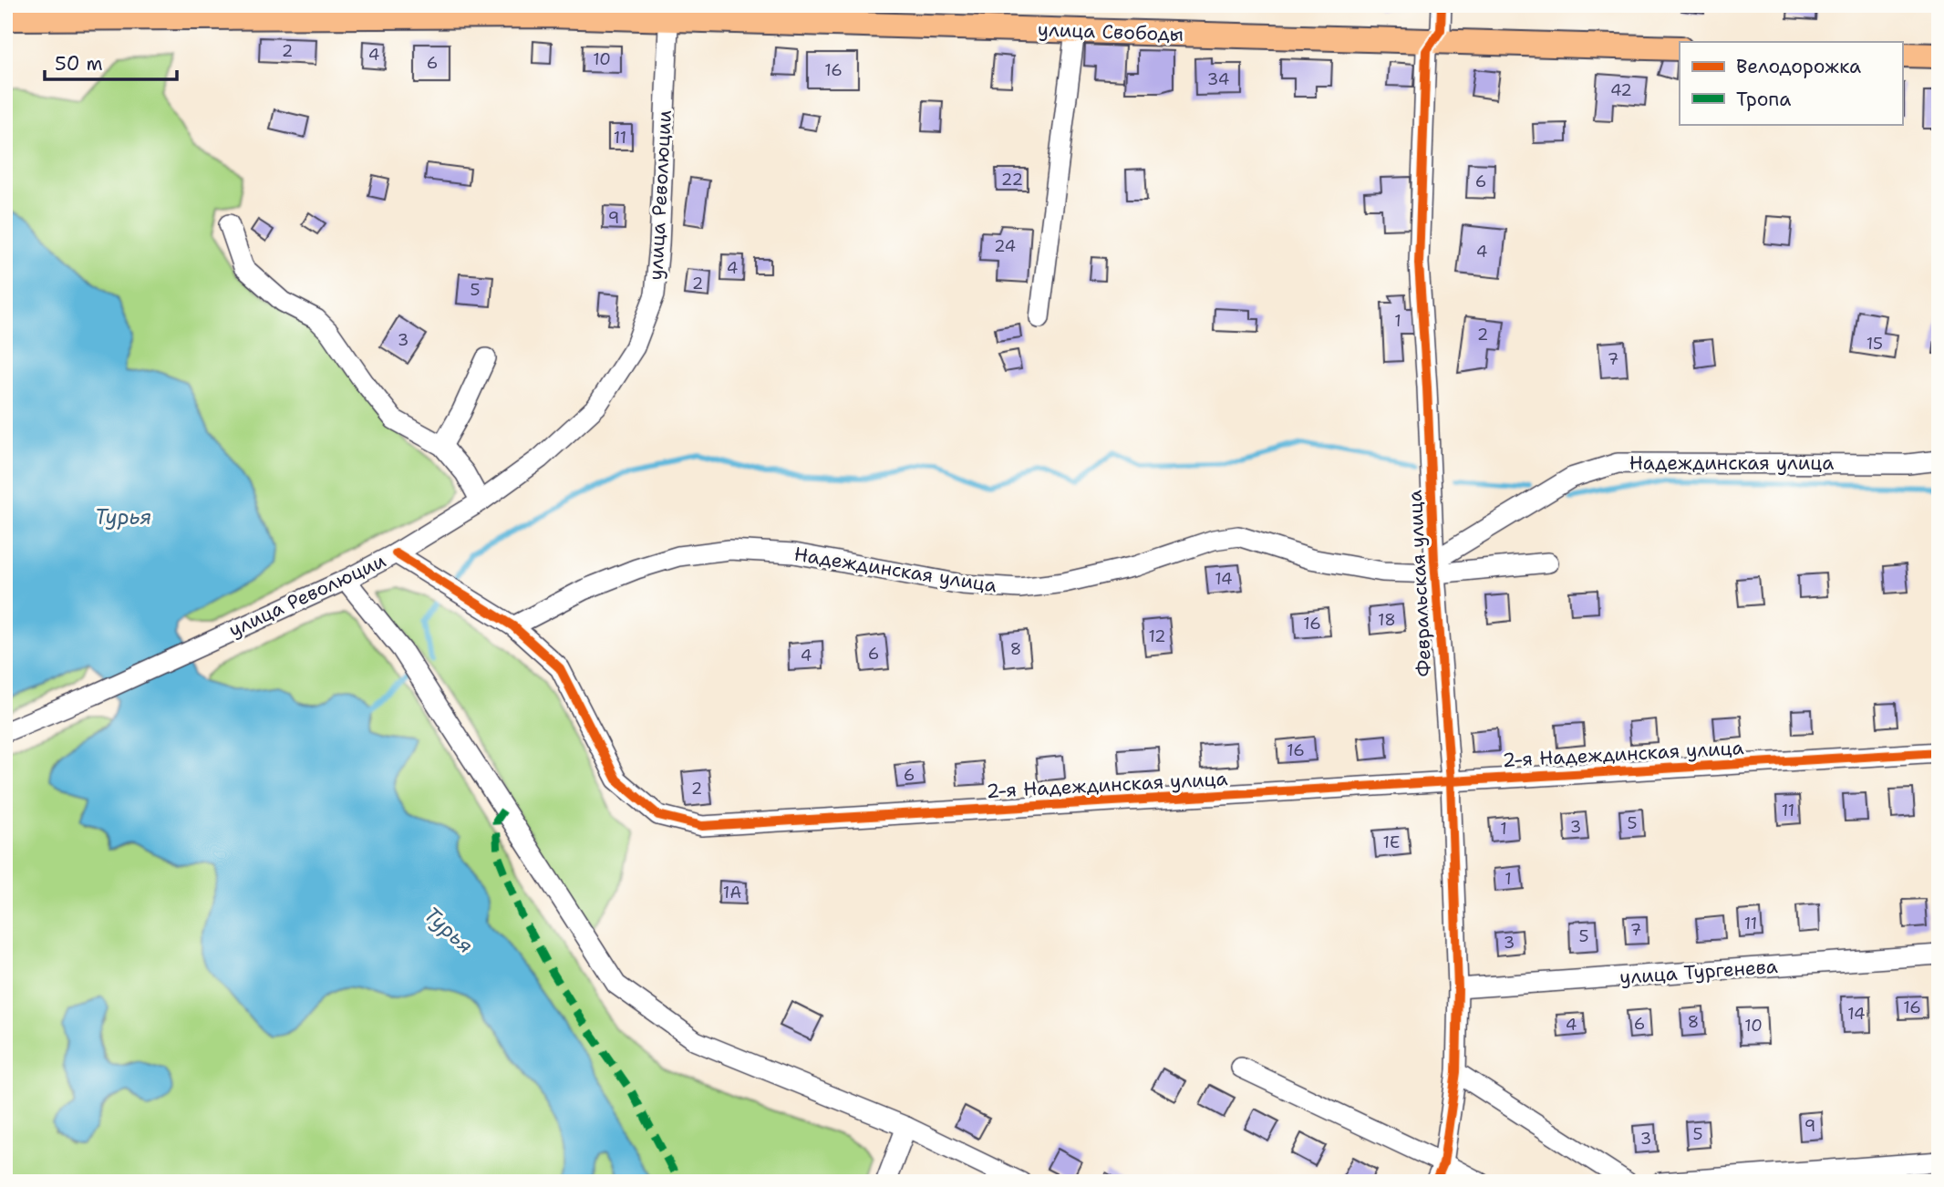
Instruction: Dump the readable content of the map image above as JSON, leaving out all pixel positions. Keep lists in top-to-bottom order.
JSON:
{
  "streets": {
    "main road": ["улица Свободы"],
    "street": [
      "улица Революции",
      "Надеждинская улица",
      "Февральская улица",
      "2-я Надеждинская улица",
      "улица Тургенева"
    ]
  },
  "crossings": [
    ["улица Свободы", "улица Революции"],
    ["улица Свободы", "Февральская улица"],
    ["улица Революции", "2-я Надеждинская улица"],
    ["Надеждинская улица", "Февральская улица"],
    ["Надеждинская улица", "2-я Надеждинская улица"],
    ["Февральская улица", "2-я Надеждинская улица"],
    ["Февральская улица", "улица Тургенева"]
  ],
  "water": ["Турья"],
  "house_numbers": [
    "2",
    "4",
    "10",
    "6",
    "16",
    "34",
    "42",
    "11",
    "22",
    "6",
    "9",
    "24",
    "4",
    "4",
    "2",
    "5",
    "1",
    "2",
    "3",
    "15",
    "7",
    "14",
    "18",
    "16",
    "12",
    "8",
    "6",
    "4",
    "16",
    "6",
    "2",
    "11",
    "5",
    "3",
    "1",
    "1Е",
    "1",
    "1А",
    "11",
    "7",
    "5",
    "3",
    "16",
    "14",
    "8",
    "6",
    "4",
    "10",
    "9",
    "5",
    "3"
  ],
  "legend": ["Велодорожка", "Тропа"],
  "scale_bar": "50 m"
}
